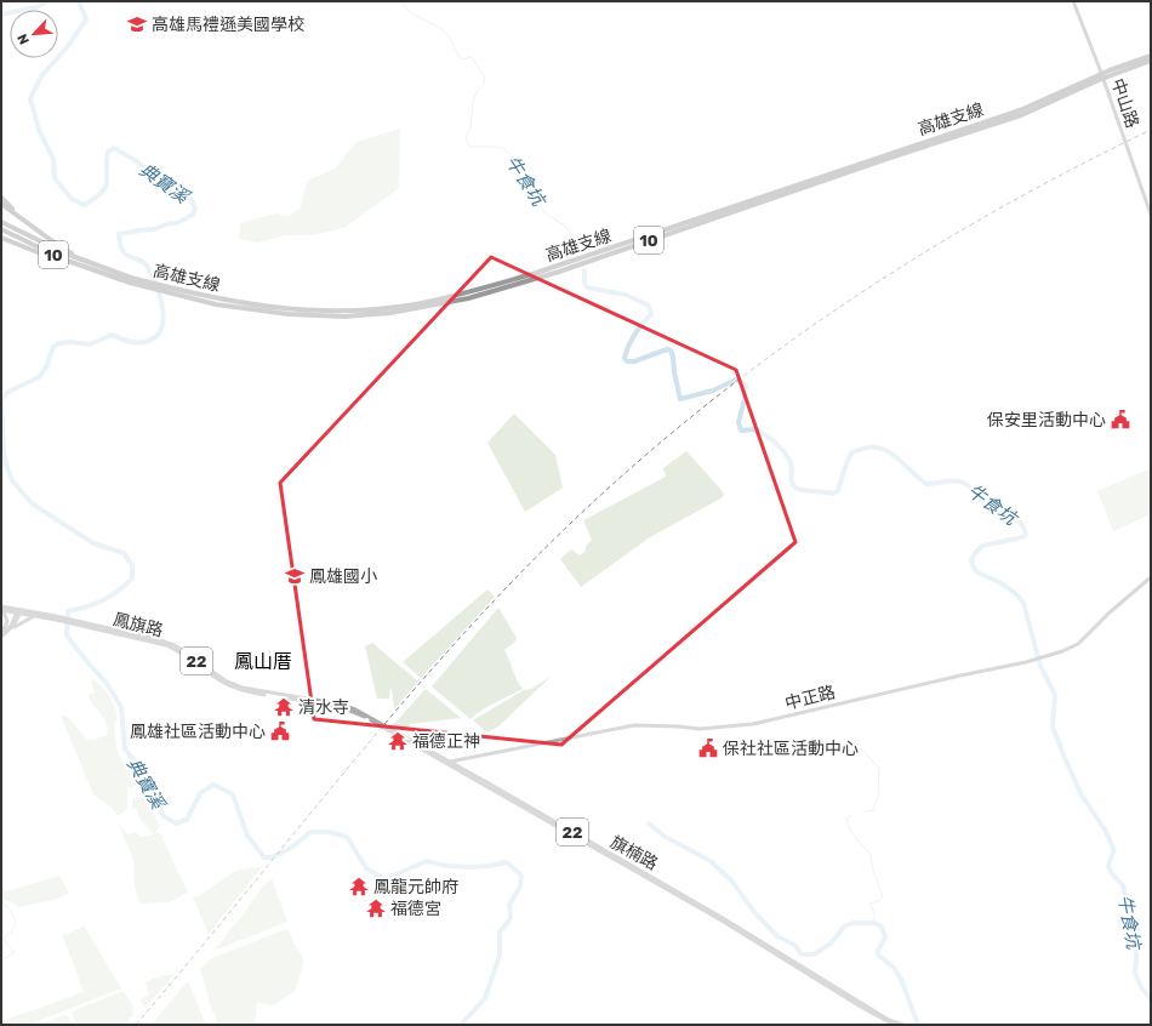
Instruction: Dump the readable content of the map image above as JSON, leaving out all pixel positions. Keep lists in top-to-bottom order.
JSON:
{
  "streets": {
    "highway": ["高雄支線", "10"],
    "main road": [
      "中山路",
      "鳳旗路",
      "22",
      "中正路",
      "旗楠路"
    ]
  },
  "crossings": [
    ["鳳旗路", "22"],
    ["鳳旗路", "旗楠路"],
    ["中正路", "旗楠路"]
  ],
  "districts": ["鳳山厝"],
  "water": ["牛食坑", "典寶溪"],
  "places": {
    "school or university": ["高雄馬禮遜美國學校", "鳳雄國小"],
    "public building": ["保安里活動中心", "鳳雄社區活動中心", "保社社區活動中心"],
    "temple": [
      "清水寺",
      "福德正神",
      "鳳龍元帥府",
      "福德宮"
    ]
  },
  "north": "bottom left"
}
